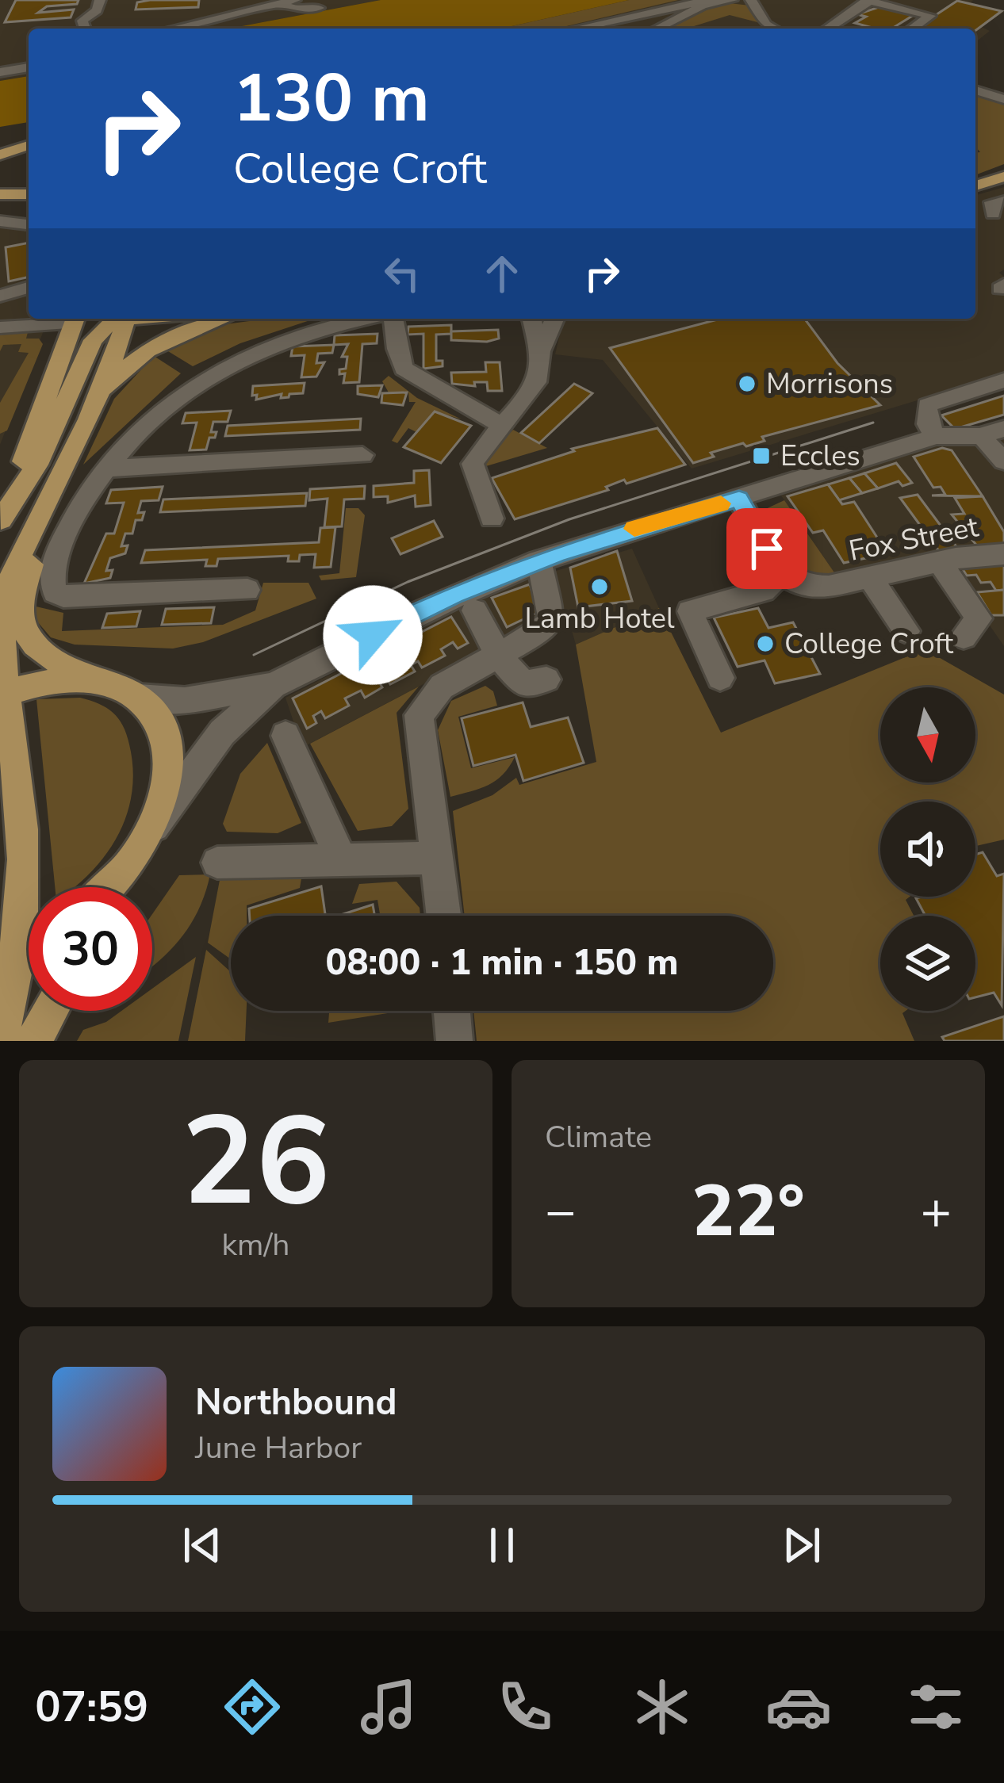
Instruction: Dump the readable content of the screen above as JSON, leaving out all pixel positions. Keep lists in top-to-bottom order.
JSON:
{
  "streets": {
    "street": ["Fox Street"]
  },
  "places": {
    "other": ["Morrisons", "Lamb Hotel", "College Croft"],
    "transit": ["Eccles"]
  },
  "north": "bottom",
  "page": {
    "turn": ["130 m", "College Croft"],
    "limit": "30",
    "trip": "08:00 · 1 min · 150 m",
    "tile": [
      ["26", "km/h"],
      "Climate"
    ],
    "heat": ["−", "22°", "+"],
    "song": ["Northbound", "June Harbor"],
    "tabs": "07:59"
  }
}
